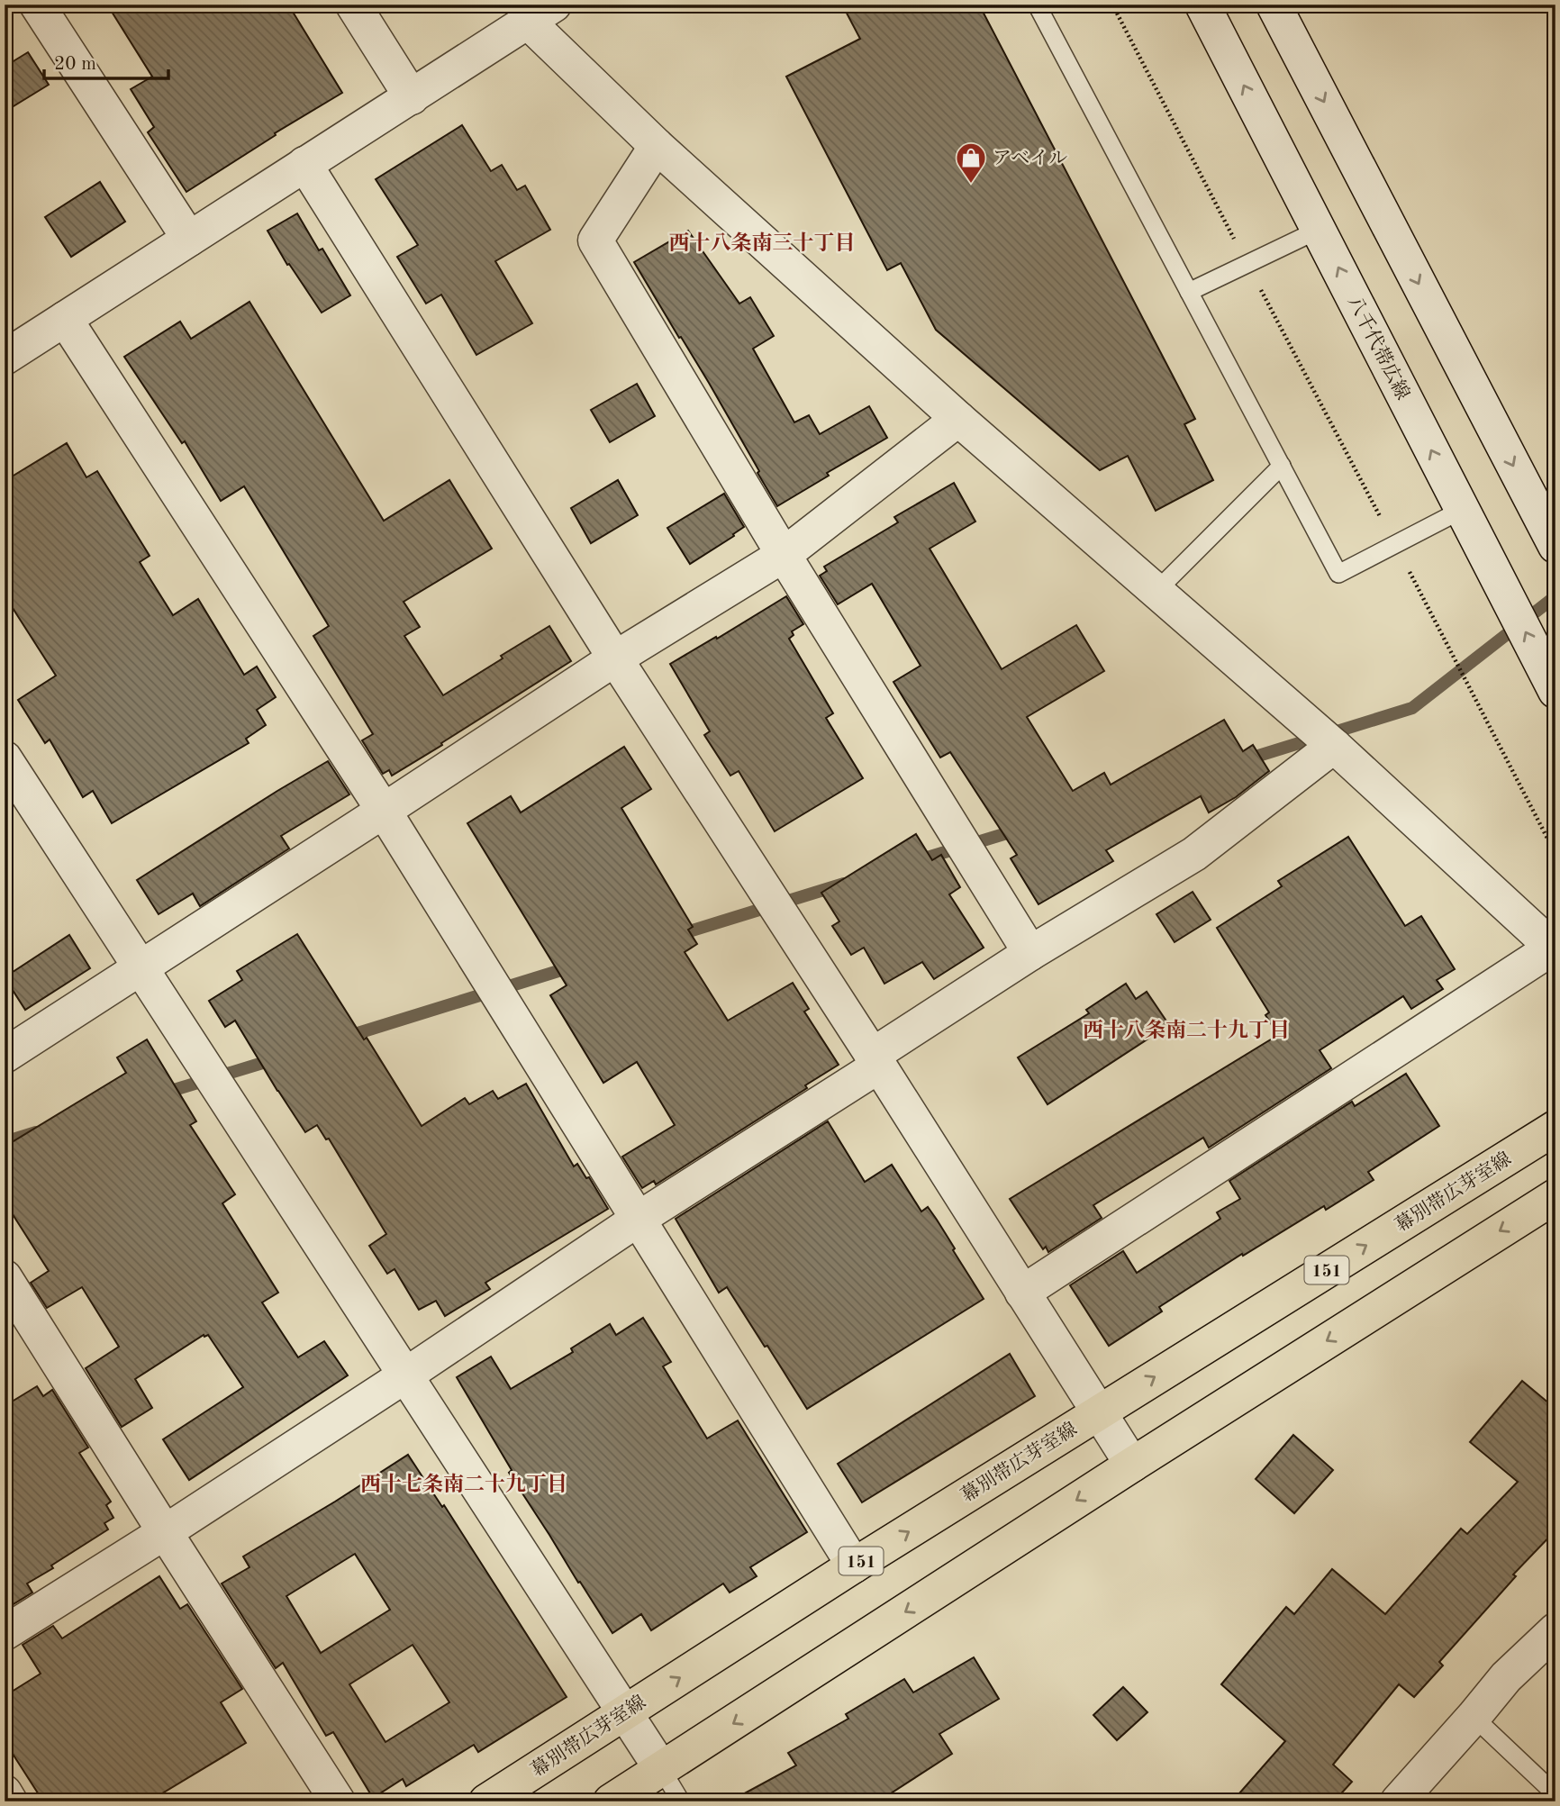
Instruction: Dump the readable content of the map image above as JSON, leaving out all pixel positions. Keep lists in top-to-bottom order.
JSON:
{
  "streets": {
    "main road": ["幕別帯広芽室線", "151"],
    "street": ["八千代帯広線"]
  },
  "districts": ["西十八条南三十丁目", "西十八条南二十九丁目", "西十七条南二十九丁目"],
  "places": {
    "shop": ["アベイル"]
  },
  "scale_bar": "20 m"
}
